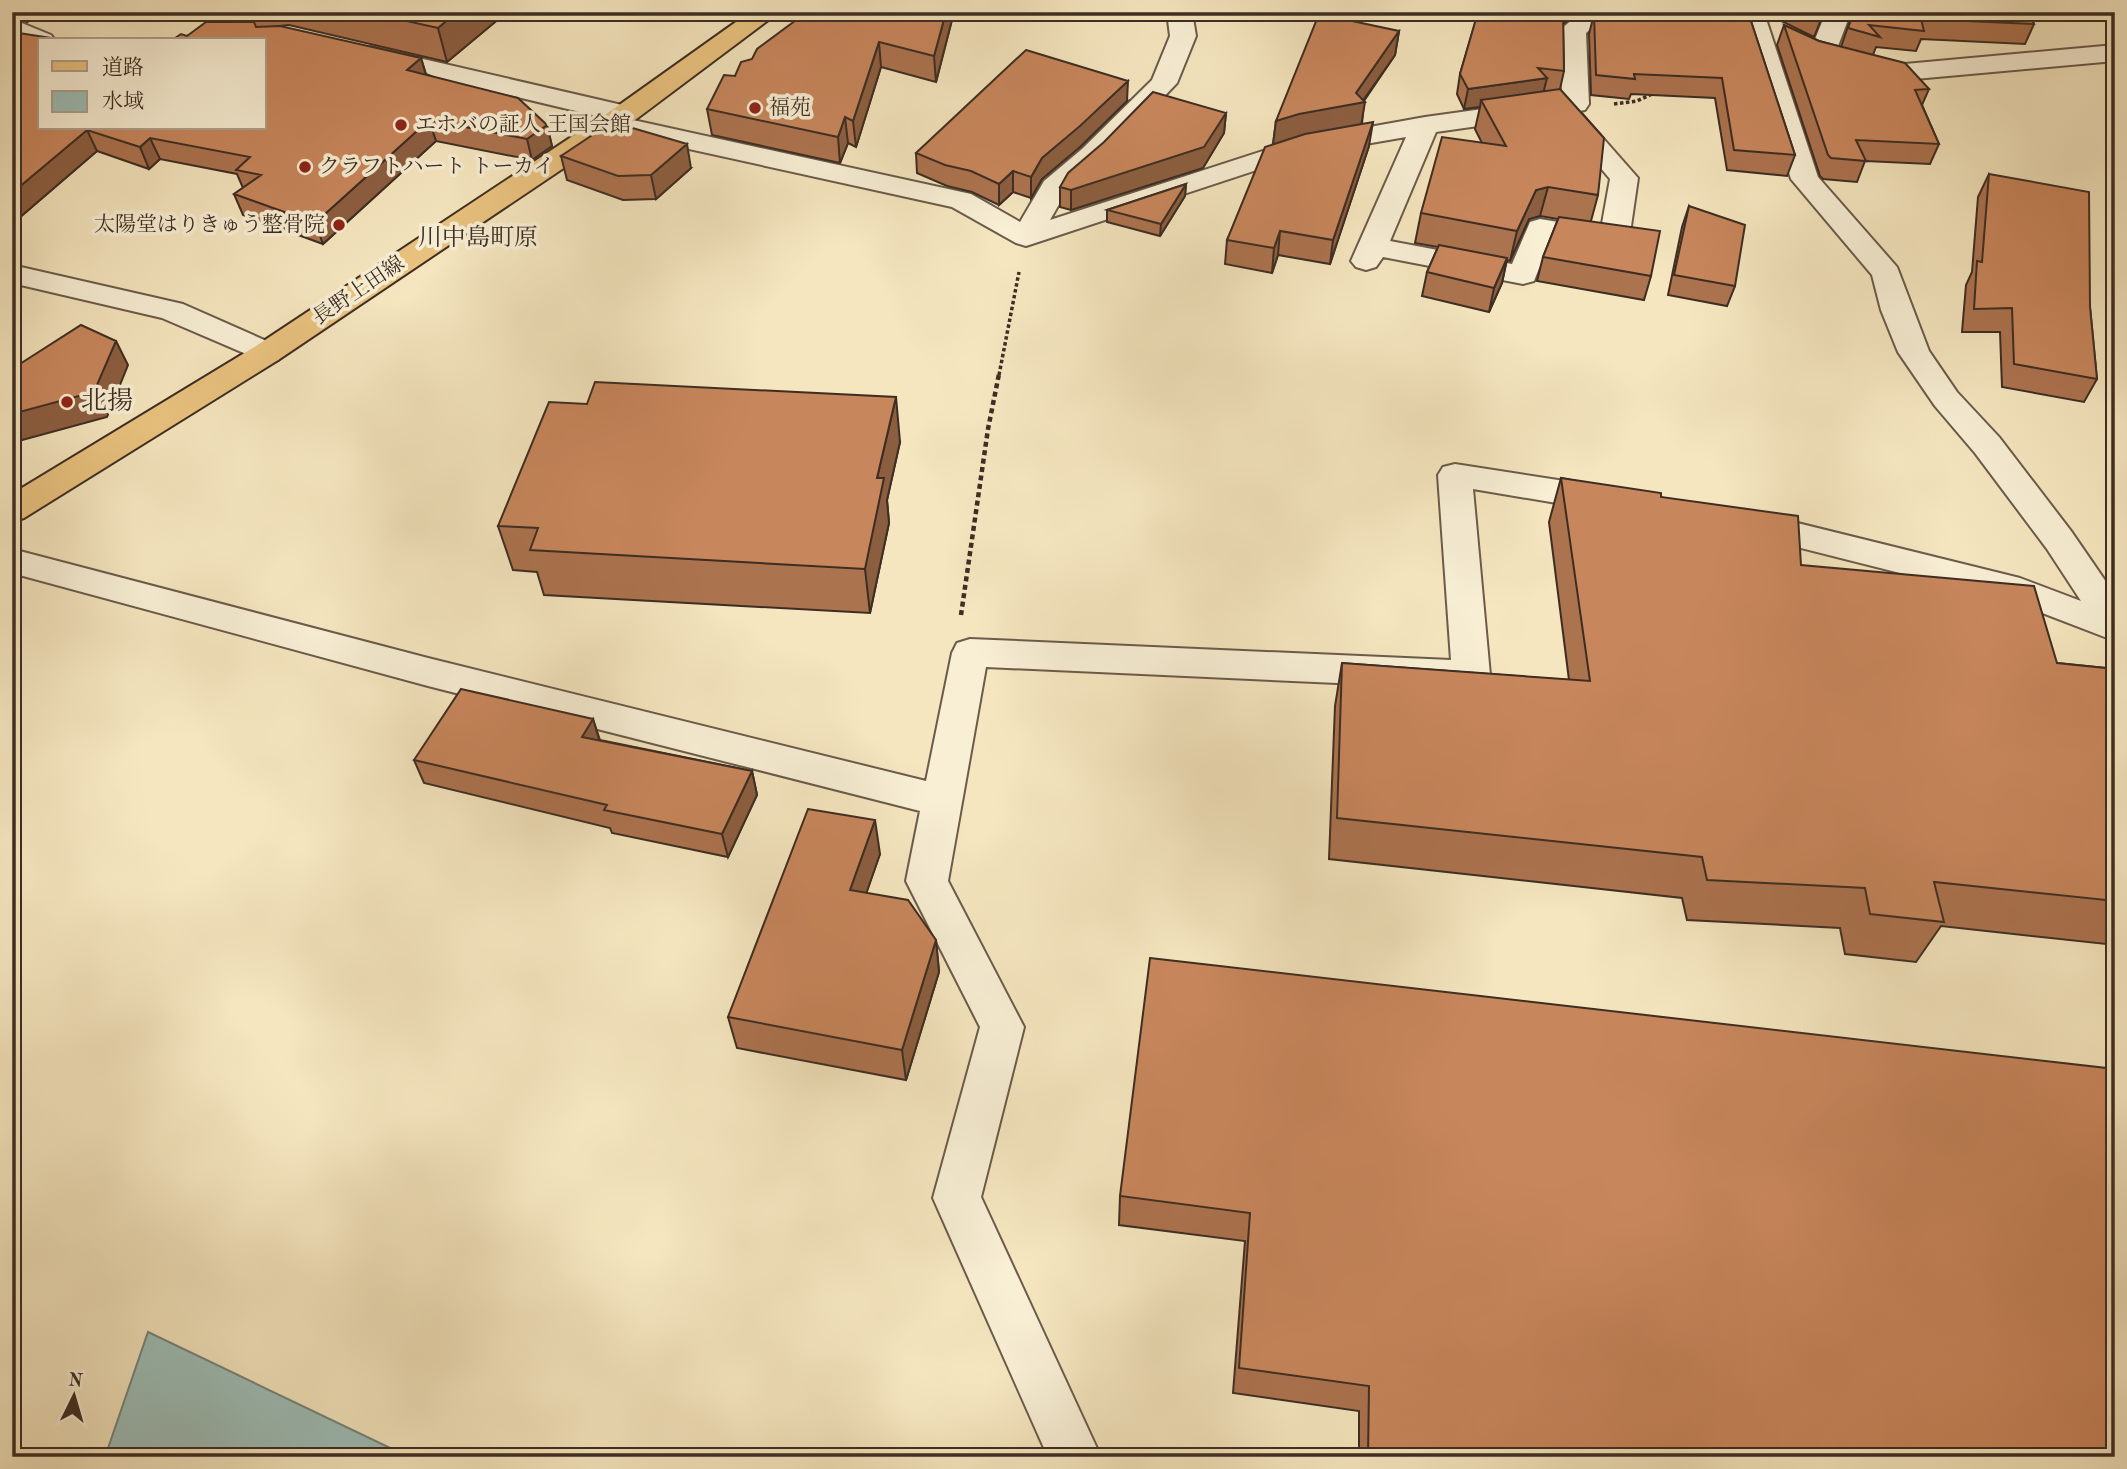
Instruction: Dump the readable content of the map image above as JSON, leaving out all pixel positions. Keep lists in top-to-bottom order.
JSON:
{
  "streets": {
    "main road": ["長野上田線"]
  },
  "districts": ["川中島町原"],
  "places": [
    "福苑",
    "エホバの証人 王国会館",
    "クラフトハート トーカイ",
    "太陽堂はりきゅう整骨院",
    "北揚"
  ],
  "legend": ["道路", "水域"],
  "north": "top"
}
